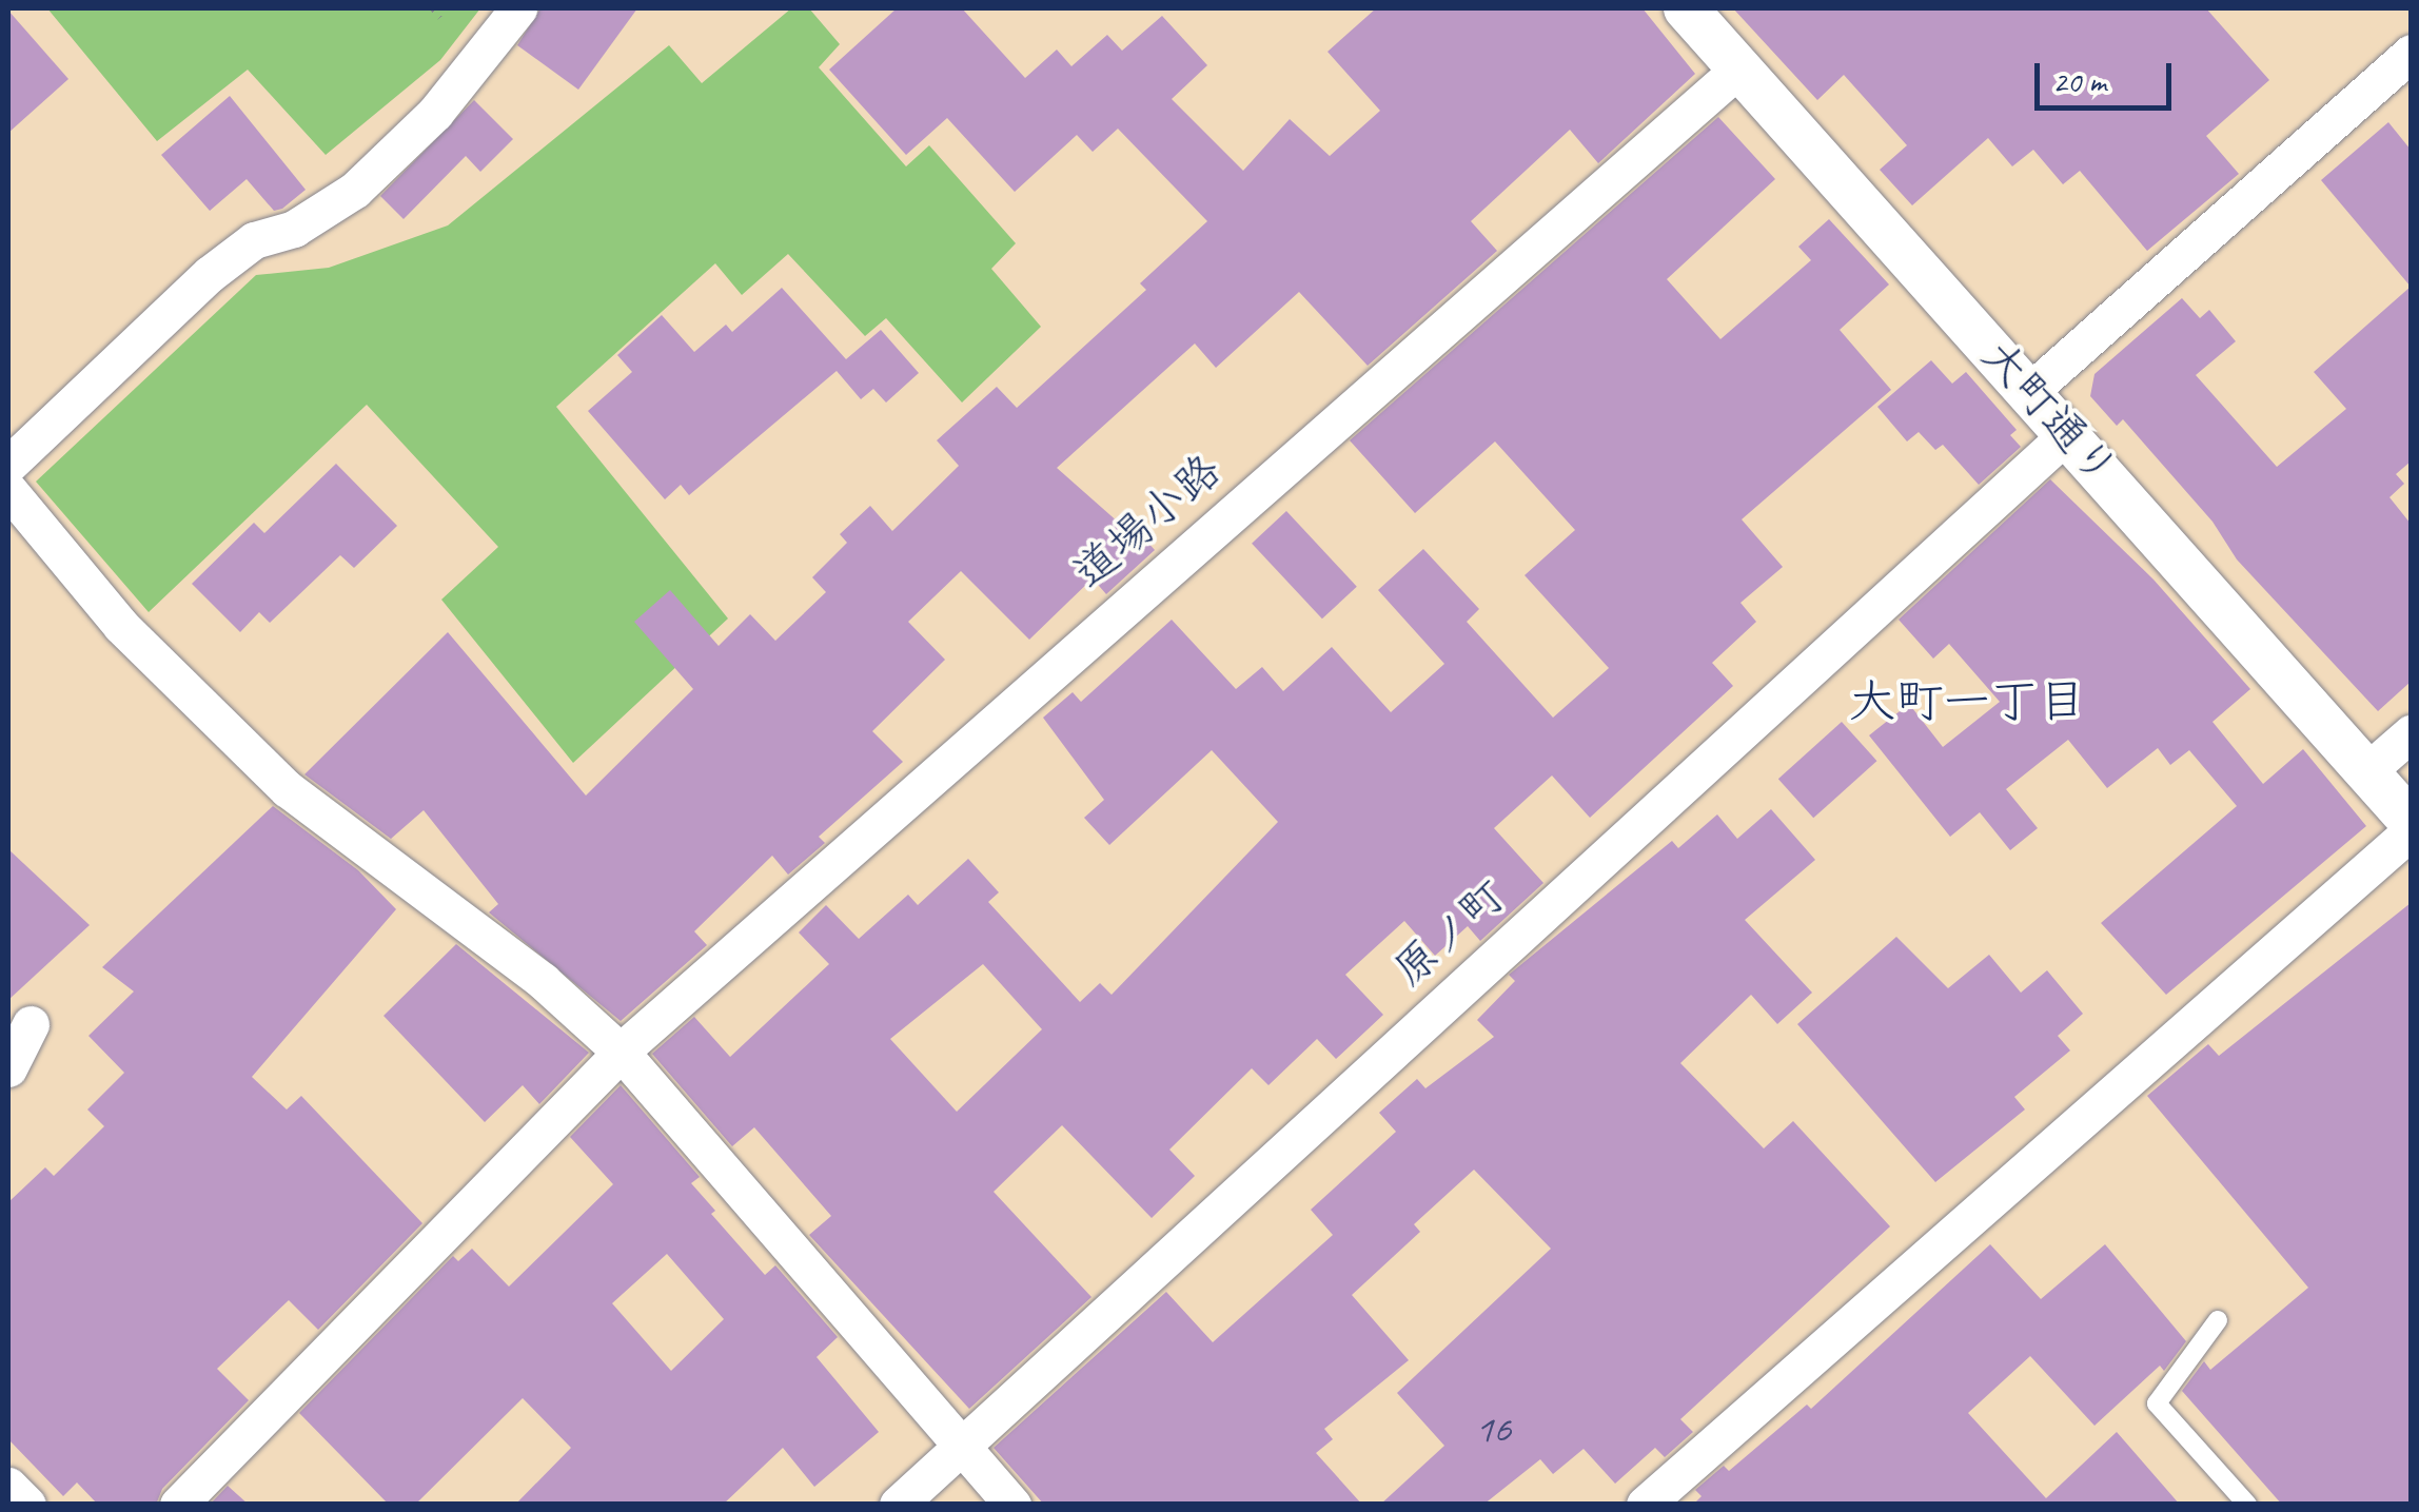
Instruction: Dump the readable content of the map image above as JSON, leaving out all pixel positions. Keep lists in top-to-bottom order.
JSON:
{
  "streets": {
    "street": ["大町通り", "道場小路", "原ノ町"]
  },
  "crossings": [
    ["大町通り", "道場小路"],
    ["大町通り", "原ノ町"]
  ],
  "districts": ["大町一丁目"],
  "house_numbers": ["16"],
  "scale_bar": "20 m"
}
